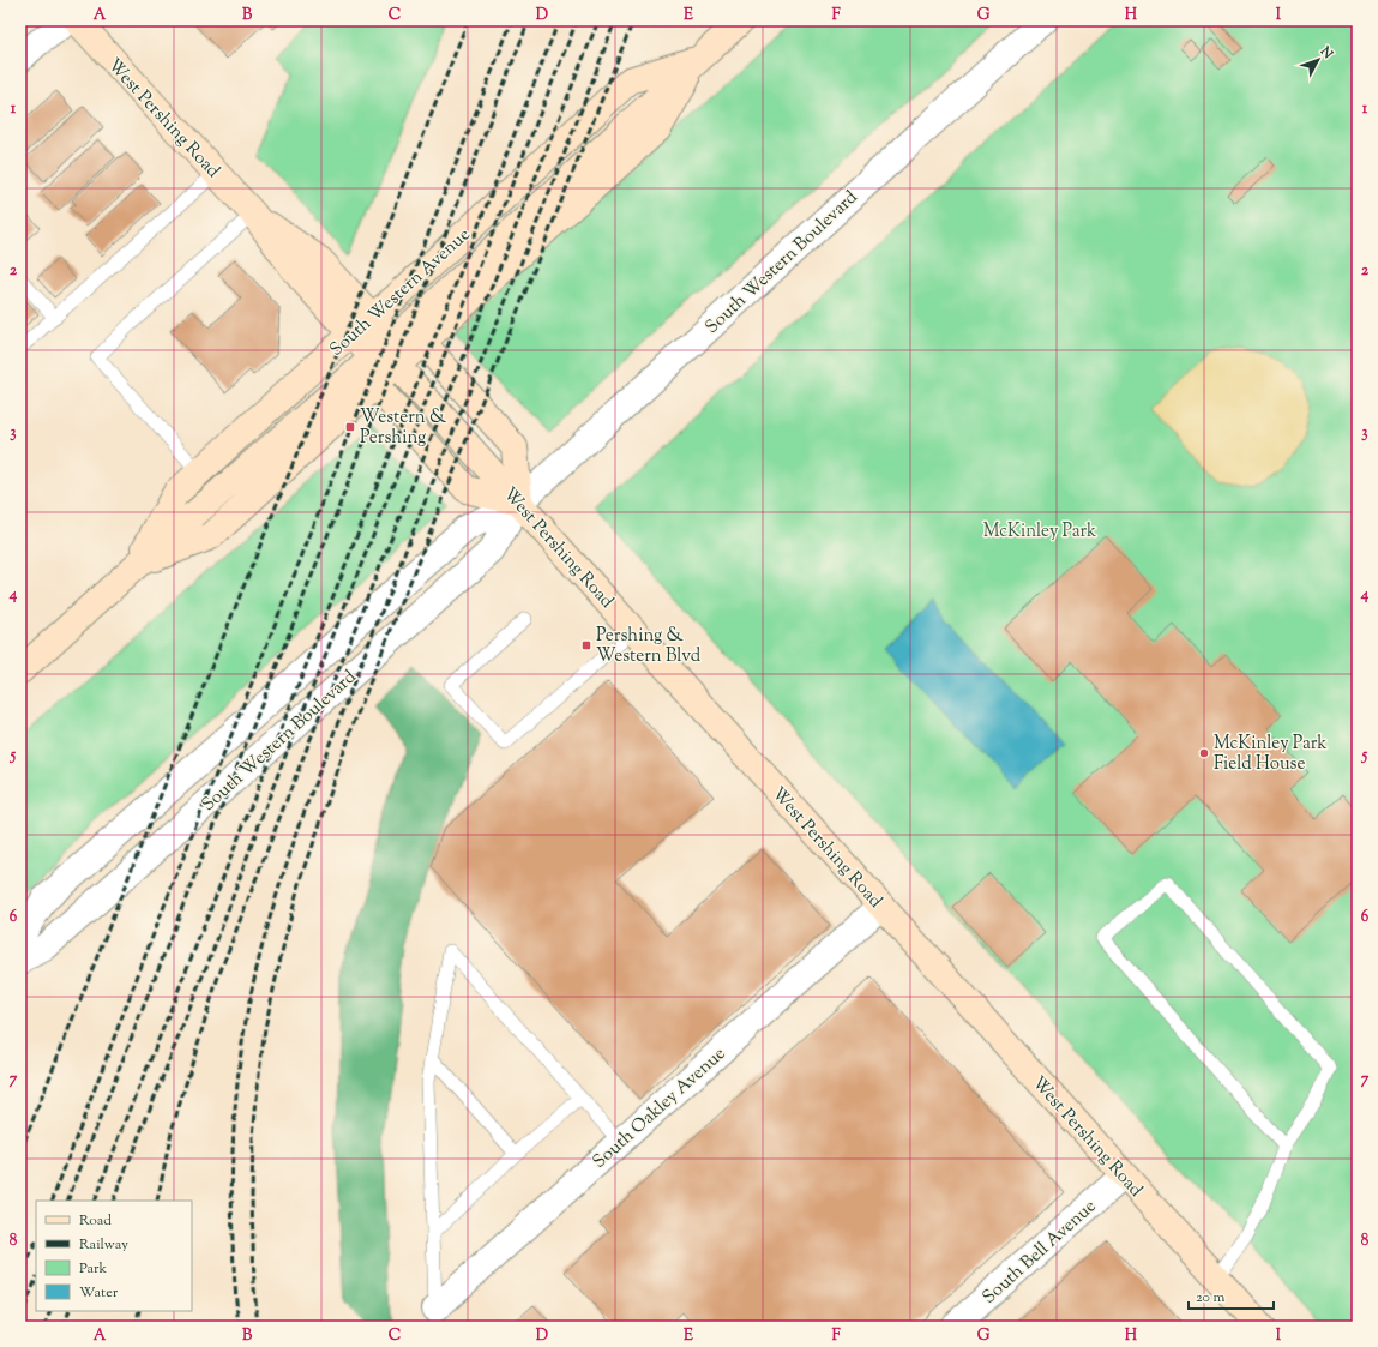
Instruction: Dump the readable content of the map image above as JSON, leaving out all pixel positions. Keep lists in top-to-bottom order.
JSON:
{
  "streets": {
    "main road": ["West Pershing Road", "South Western Avenue"],
    "street": ["South Western Boulevard", "South Oakley Avenue", "South Bell Avenue"]
  },
  "crossings": [
    ["West Pershing Road", "South Western Boulevard"],
    ["West Pershing Road", "South Western Avenue"],
    ["West Pershing Road", "South Oakley Avenue"],
    ["West Pershing Road", "South Bell Avenue"]
  ],
  "parks": ["McKinley Park"],
  "places": {
    "transit": ["Western & Pershing", "Pershing & Western Blvd"],
    "other": ["McKinley Park Field House"]
  },
  "legend": [
    "Road",
    "Railway",
    "Park",
    "Water"
  ],
  "scale_bar": "20 m",
  "north": "top right",
  "grid": {
    "columns": [
      "A",
      "B",
      "C",
      "D",
      "E",
      "F",
      "G",
      "H",
      "I"
    ],
    "rows": [
      "1",
      "2",
      "3",
      "4",
      "5",
      "6",
      "7",
      "8"
    ]
  }
}
